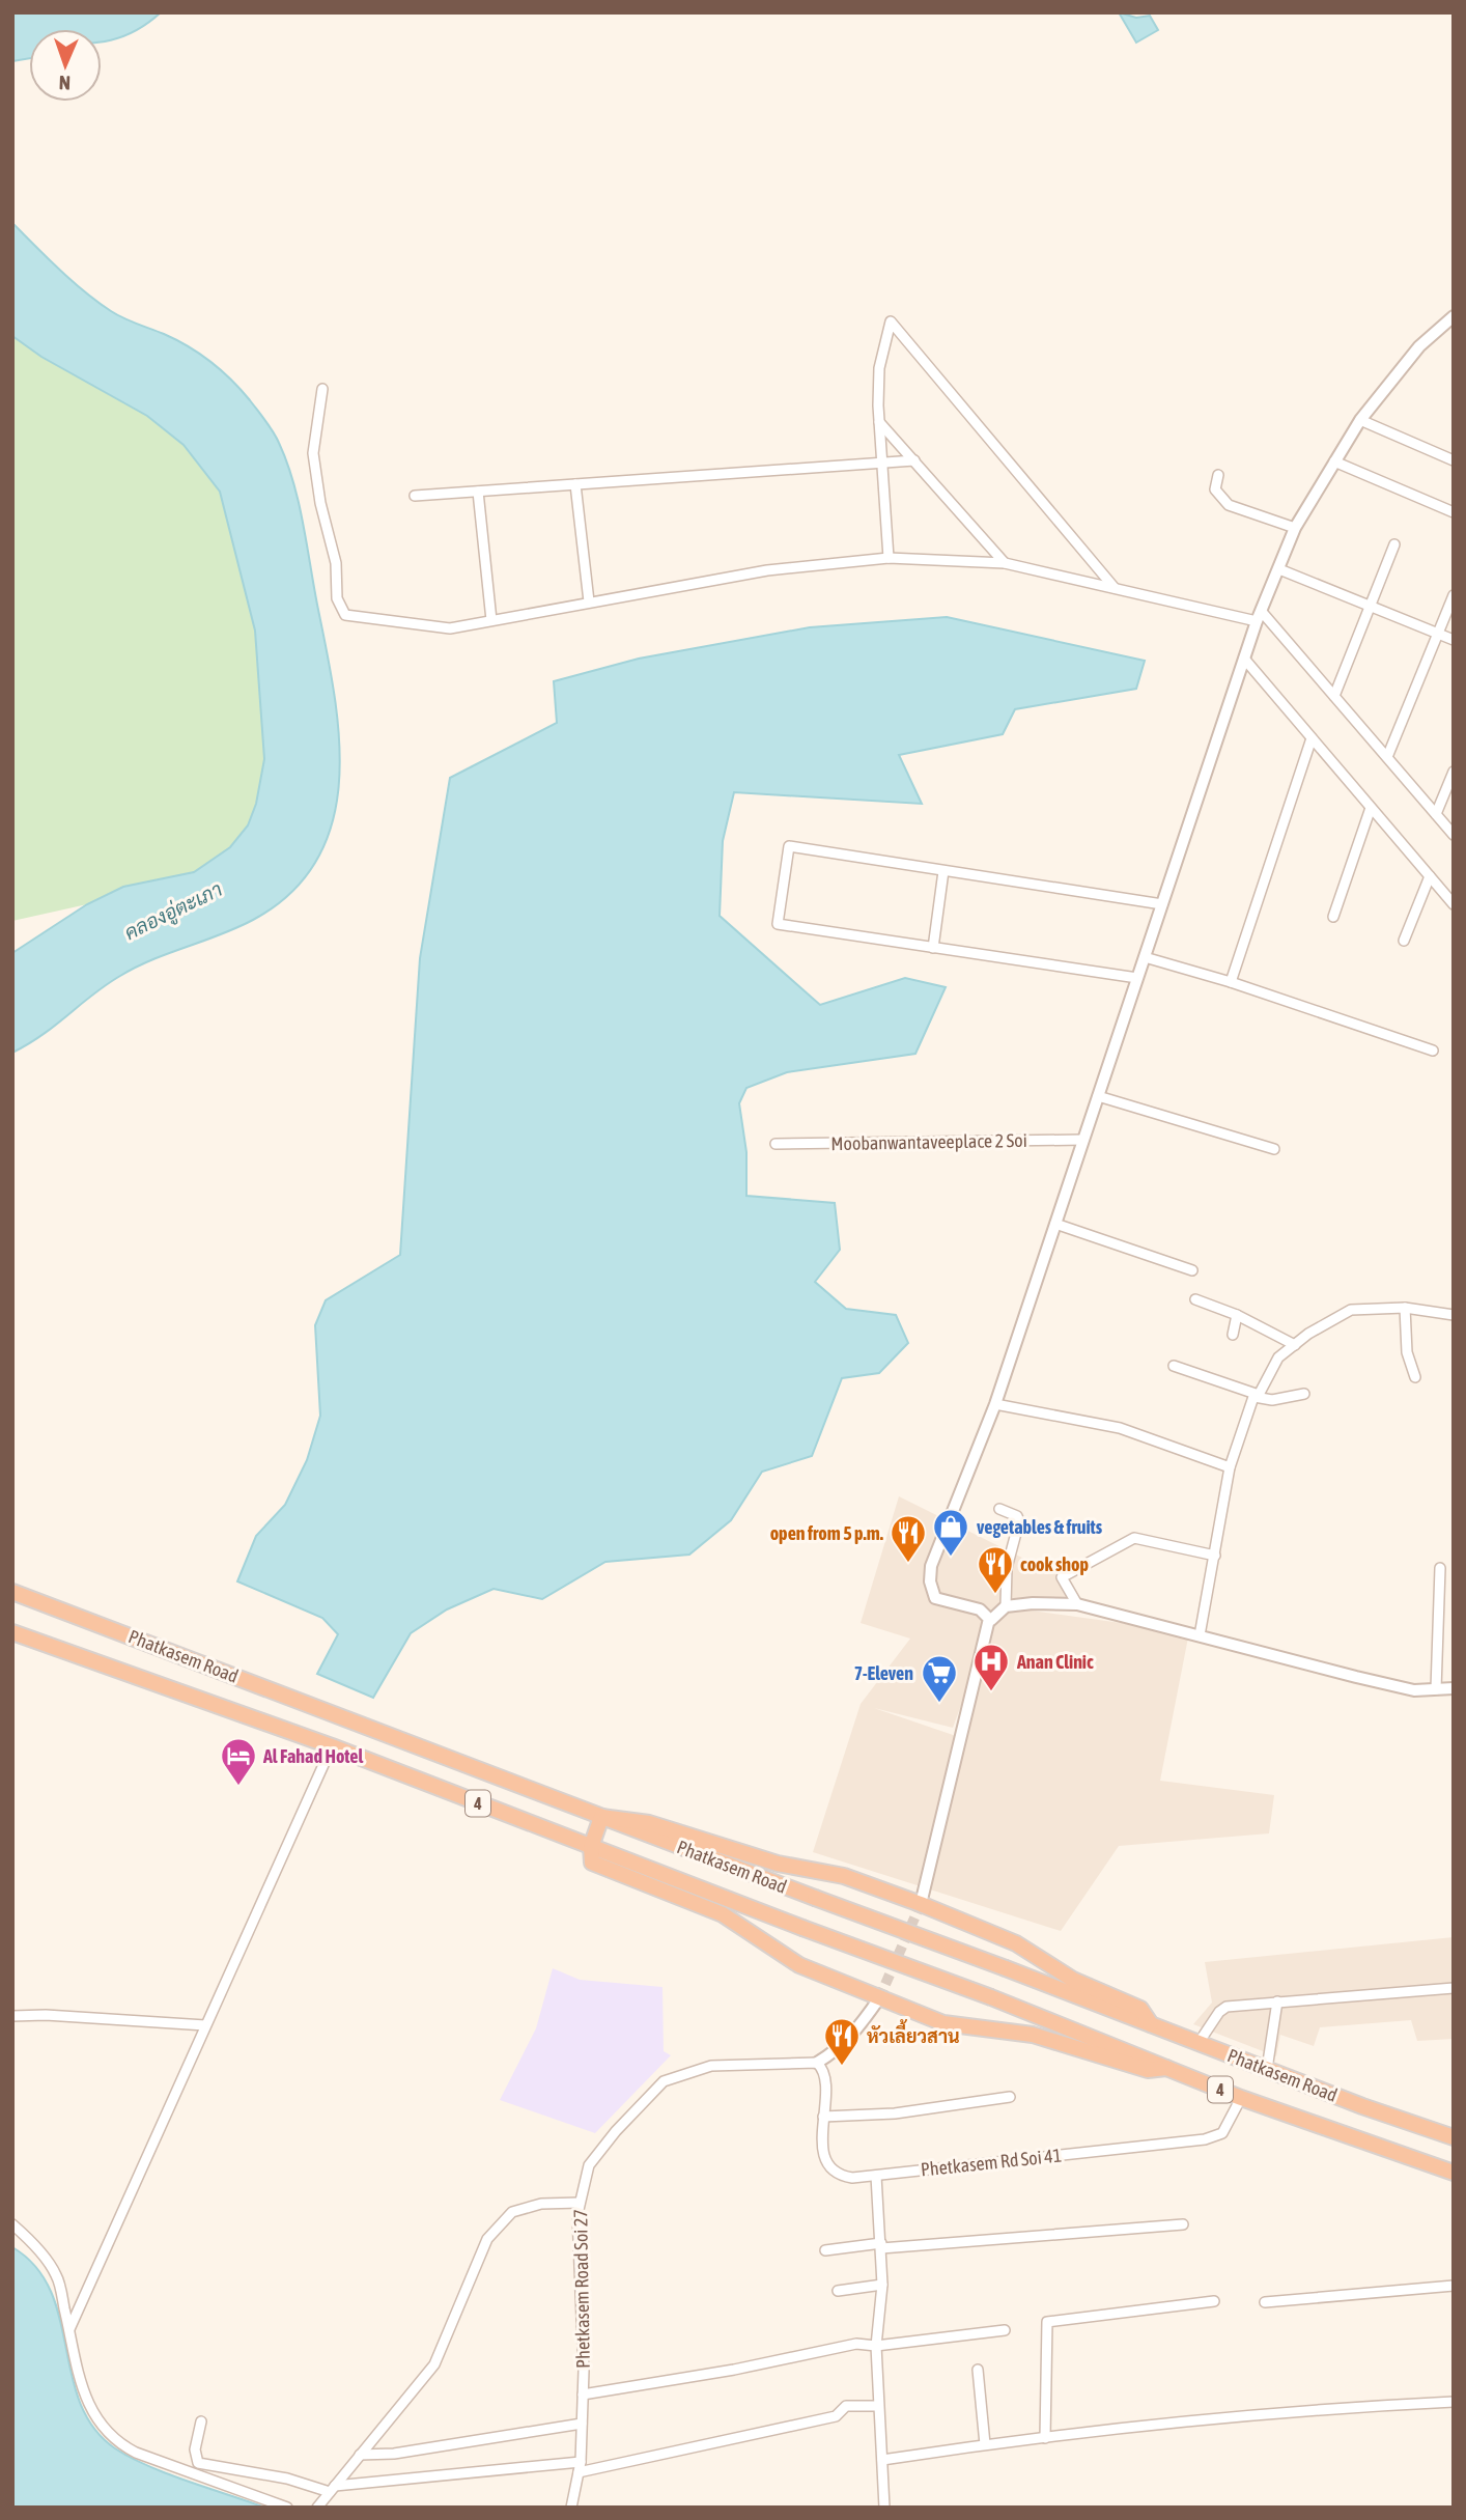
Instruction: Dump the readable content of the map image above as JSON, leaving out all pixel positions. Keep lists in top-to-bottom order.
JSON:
{
  "streets": {
    "highway": ["Phatkasem Road", "4"],
    "street": ["Moobanwantaveeplace 2 Soi", "Phetkasem Rd Soi 41", "Phetkasem Road Soi 27"]
  },
  "crossings": [
    ["Phatkasem Road", "Phetkasem Rd Soi 41"],
    ["Phetkasem Rd Soi 41", "Phetkasem Road Soi 27"]
  ],
  "water": ["คลองอู่ตะเภา"],
  "places": {
    "shop": ["vegetables & fruits"],
    "restaurant": ["open from 5 p.m.", "cook shop", "หัวเลี้ยวสาน"],
    "hospital": ["Anan Clinic"],
    "supermarket": ["7-Eleven"],
    "hotel": ["Al Fahad Hotel"]
  },
  "north": "bottom"
}
